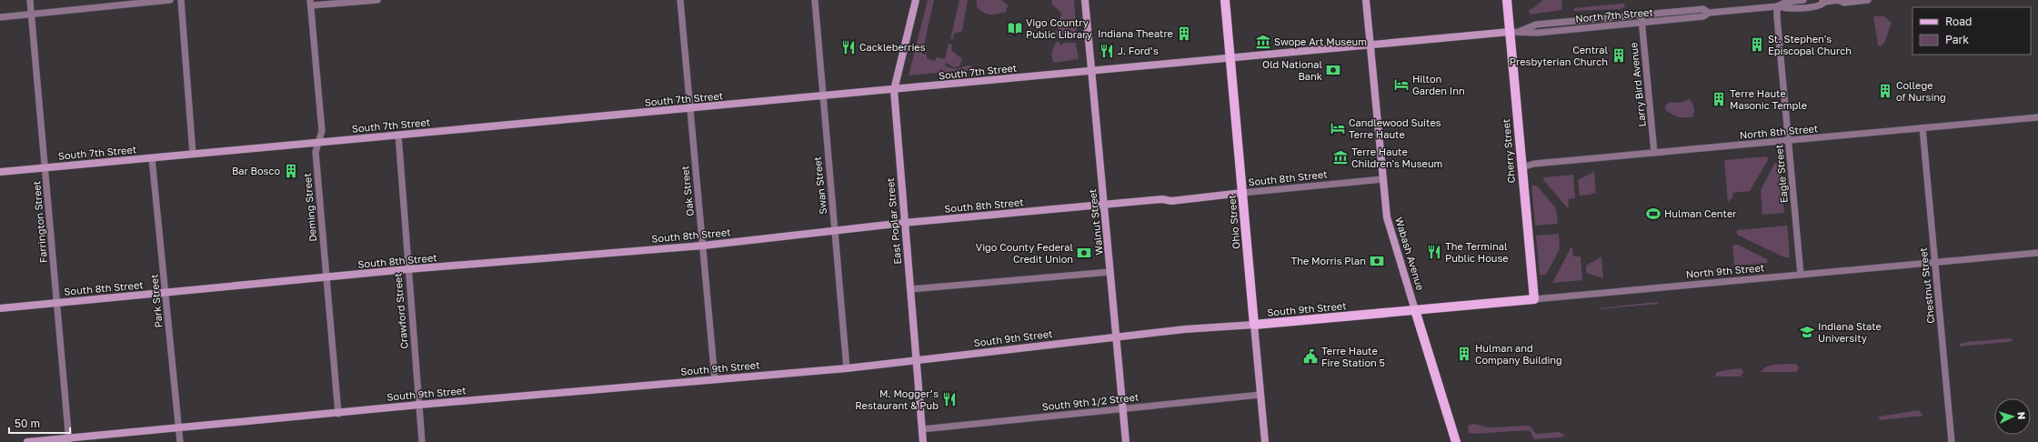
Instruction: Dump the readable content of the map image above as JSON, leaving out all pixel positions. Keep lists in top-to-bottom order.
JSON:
{
  "streets": {
    "main road": [
      "Cherry Street",
      "Ohio Street",
      "Wabash Avenue",
      "North 9th Street",
      "South 9th Street"
    ],
    "street": [
      "North 7th Street",
      "South 7th Street",
      "Larry Bird Avenue",
      "North 8th Street",
      "Eagle Street",
      "South 8th Street",
      "Swan Street",
      "Oak Street",
      "Deming Street",
      "East Poplar Street",
      "Farrington Street",
      "Walnut Street",
      "Chestnut Street",
      "Park Street",
      "Crawford Street",
      "South 9th 1/2 Street"
    ]
  },
  "crossings": [
    ["North 7th Street", "South 7th Street"],
    ["North 7th Street", "Larry Bird Avenue"],
    ["North 7th Street", "Cherry Street"],
    ["North 7th Street", "Eagle Street"],
    ["North 7th Street", "Wabash Avenue"],
    ["South 7th Street", "Swan Street"],
    ["South 7th Street", "Oak Street"],
    ["South 7th Street", "Deming Street"],
    ["South 7th Street", "East Poplar Street"],
    ["South 7th Street", "Farrington Street"],
    ["South 7th Street", "Walnut Street"],
    ["South 7th Street", "Ohio Street"],
    ["South 7th Street", "Wabash Avenue"],
    ["South 7th Street", "Park Street"],
    ["South 7th Street", "Crawford Street"],
    ["Larry Bird Avenue", "North 8th Street"],
    ["North 8th Street", "Cherry Street"],
    ["North 8th Street", "Eagle Street"],
    ["North 8th Street", "Chestnut Street"],
    ["Cherry Street", "North 9th Street"],
    ["Eagle Street", "North 9th Street"],
    ["South 8th Street", "Swan Street"],
    ["South 8th Street", "Oak Street"],
    ["South 8th Street", "Deming Street"],
    ["South 8th Street", "East Poplar Street"],
    ["South 8th Street", "Farrington Street"],
    ["South 8th Street", "Walnut Street"],
    ["South 8th Street", "Ohio Street"],
    ["South 8th Street", "Wabash Avenue"],
    ["South 8th Street", "Park Street"],
    ["South 8th Street", "Crawford Street"],
    ["Swan Street", "South 9th Street"],
    ["Oak Street", "South 9th Street"],
    ["Deming Street", "South 9th Street"],
    ["East Poplar Street", "South 9th Street"],
    ["East Poplar Street", "South 9th 1/2 Street"],
    ["Farrington Street", "South 9th Street"],
    ["Walnut Street", "South 9th Street"],
    ["Walnut Street", "South 9th 1/2 Street"],
    ["Ohio Street", "South 9th Street"],
    ["Ohio Street", "South 9th 1/2 Street"],
    ["Wabash Avenue", "North 9th Street"],
    ["Wabash Avenue", "South 9th Street"],
    ["North 9th Street", "Chestnut Street"],
    ["North 9th Street", "South 9th Street"],
    ["Park Street", "South 9th Street"],
    ["South 9th Street", "Crawford Street"]
  ],
  "places": {
    "library": ["Vigo Country Public Library"],
    "building": [
      "Indiana Theatre",
      "St. Stephen's Episcopal Church",
      "Central Presbyterian Church",
      "College of Nursing",
      "Terre Haute Masonic Temple",
      "Bar Bosco",
      "Hulman and Company Building"
    ],
    "museum": ["Swope Art Museum", "Terre Haute Children's Museum"],
    "restaurant": [
      "Cackleberries",
      "J. Ford’s",
      "The Terminal Public House",
      "M. Mogger’s Restaurant & Pub"
    ],
    "bank": ["Old National Bank", "Vigo County Federal Credit Union", "The Morris Plan"],
    "hotel": ["Hilton Garden Inn", "Candlewood Suites Terre Haute"],
    "sports": ["Hulman Center"],
    "school or university": ["Indiana State University"],
    "public building": ["Terre Haute Fire Station 5"]
  },
  "legend": ["Road", "Park"],
  "scale_bar": "50 m",
  "north": "right"
}
